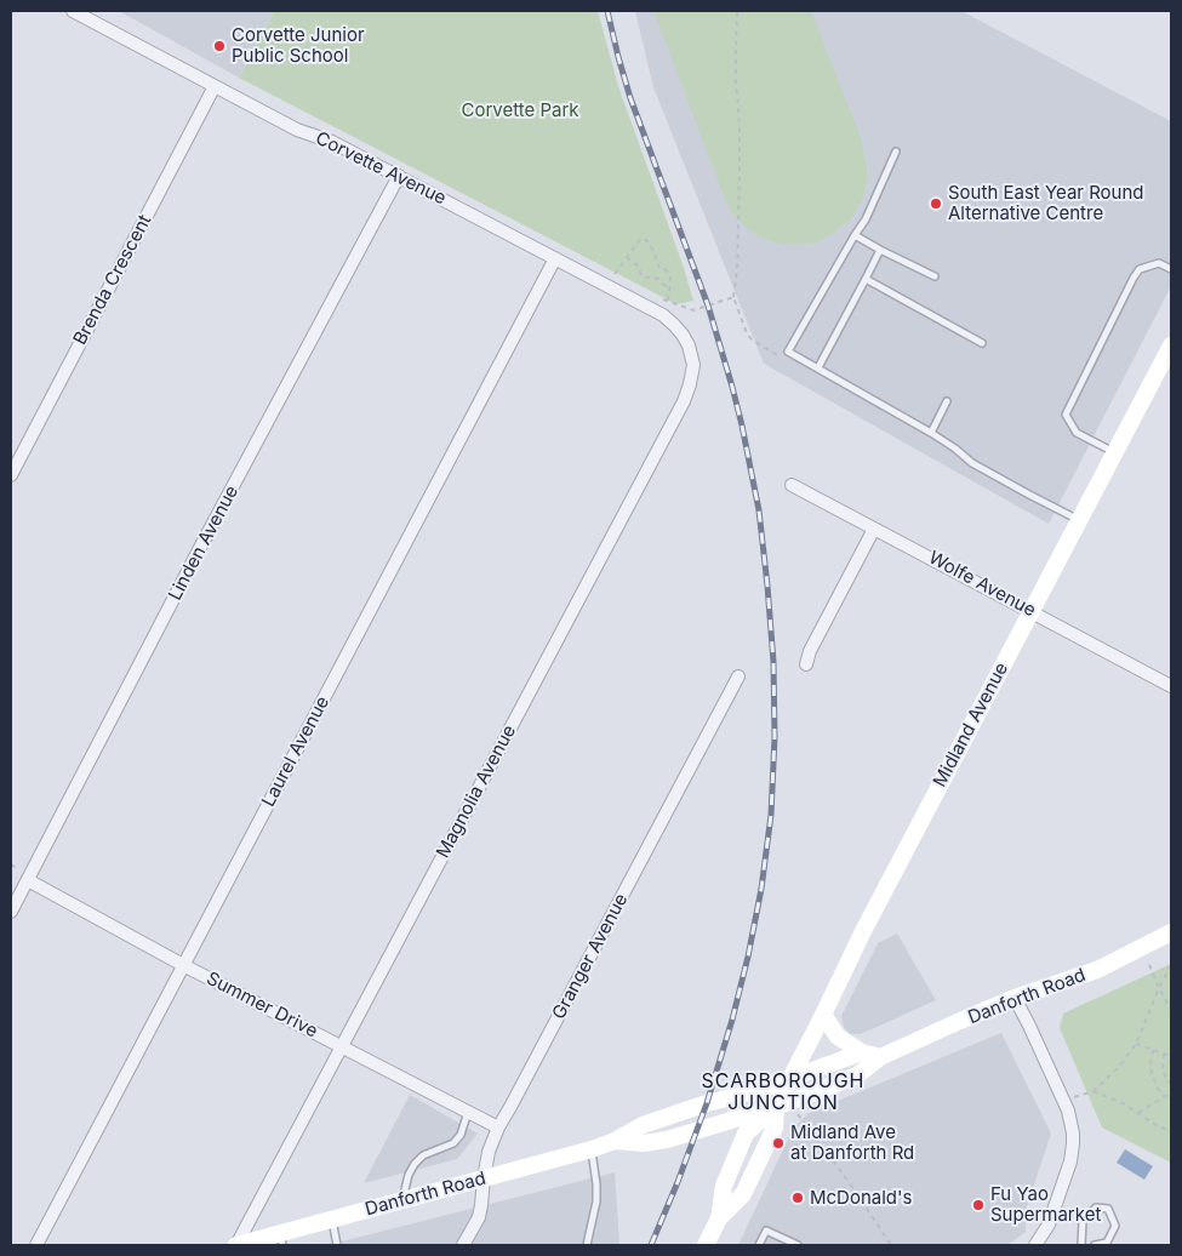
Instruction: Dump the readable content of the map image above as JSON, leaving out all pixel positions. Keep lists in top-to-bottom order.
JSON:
{
  "streets": {
    "main road": ["Midland Avenue", "Danforth Road"],
    "street": [
      "Corvette Avenue",
      "Brenda Crescent",
      "Linden Avenue",
      "Wolfe Avenue",
      "Laurel Avenue",
      "Magnolia Avenue",
      "Granger Avenue",
      "Summer Drive"
    ]
  },
  "crossings": [
    ["Corvette Avenue", "Brenda Crescent"],
    ["Corvette Avenue", "Linden Avenue"],
    ["Corvette Avenue", "Laurel Avenue"],
    ["Corvette Avenue", "Magnolia Avenue"],
    ["Linden Avenue", "Summer Drive"],
    ["Wolfe Avenue", "Midland Avenue"],
    ["Midland Avenue", "Danforth Road"],
    ["Laurel Avenue", "Summer Drive"],
    ["Magnolia Avenue", "Danforth Road"],
    ["Magnolia Avenue", "Summer Drive"],
    ["Granger Avenue", "Danforth Road"],
    ["Granger Avenue", "Summer Drive"]
  ],
  "districts": ["SCARBOROUGH JUNCTION"],
  "parks": ["Corvette Park"],
  "places": [
    "Corvette Junior Public School",
    "South East Year Round Alternative Centre",
    "Midland Ave at Danforth Rd",
    "McDonald's",
    "Fu Yao Supermarket"
  ]
}
